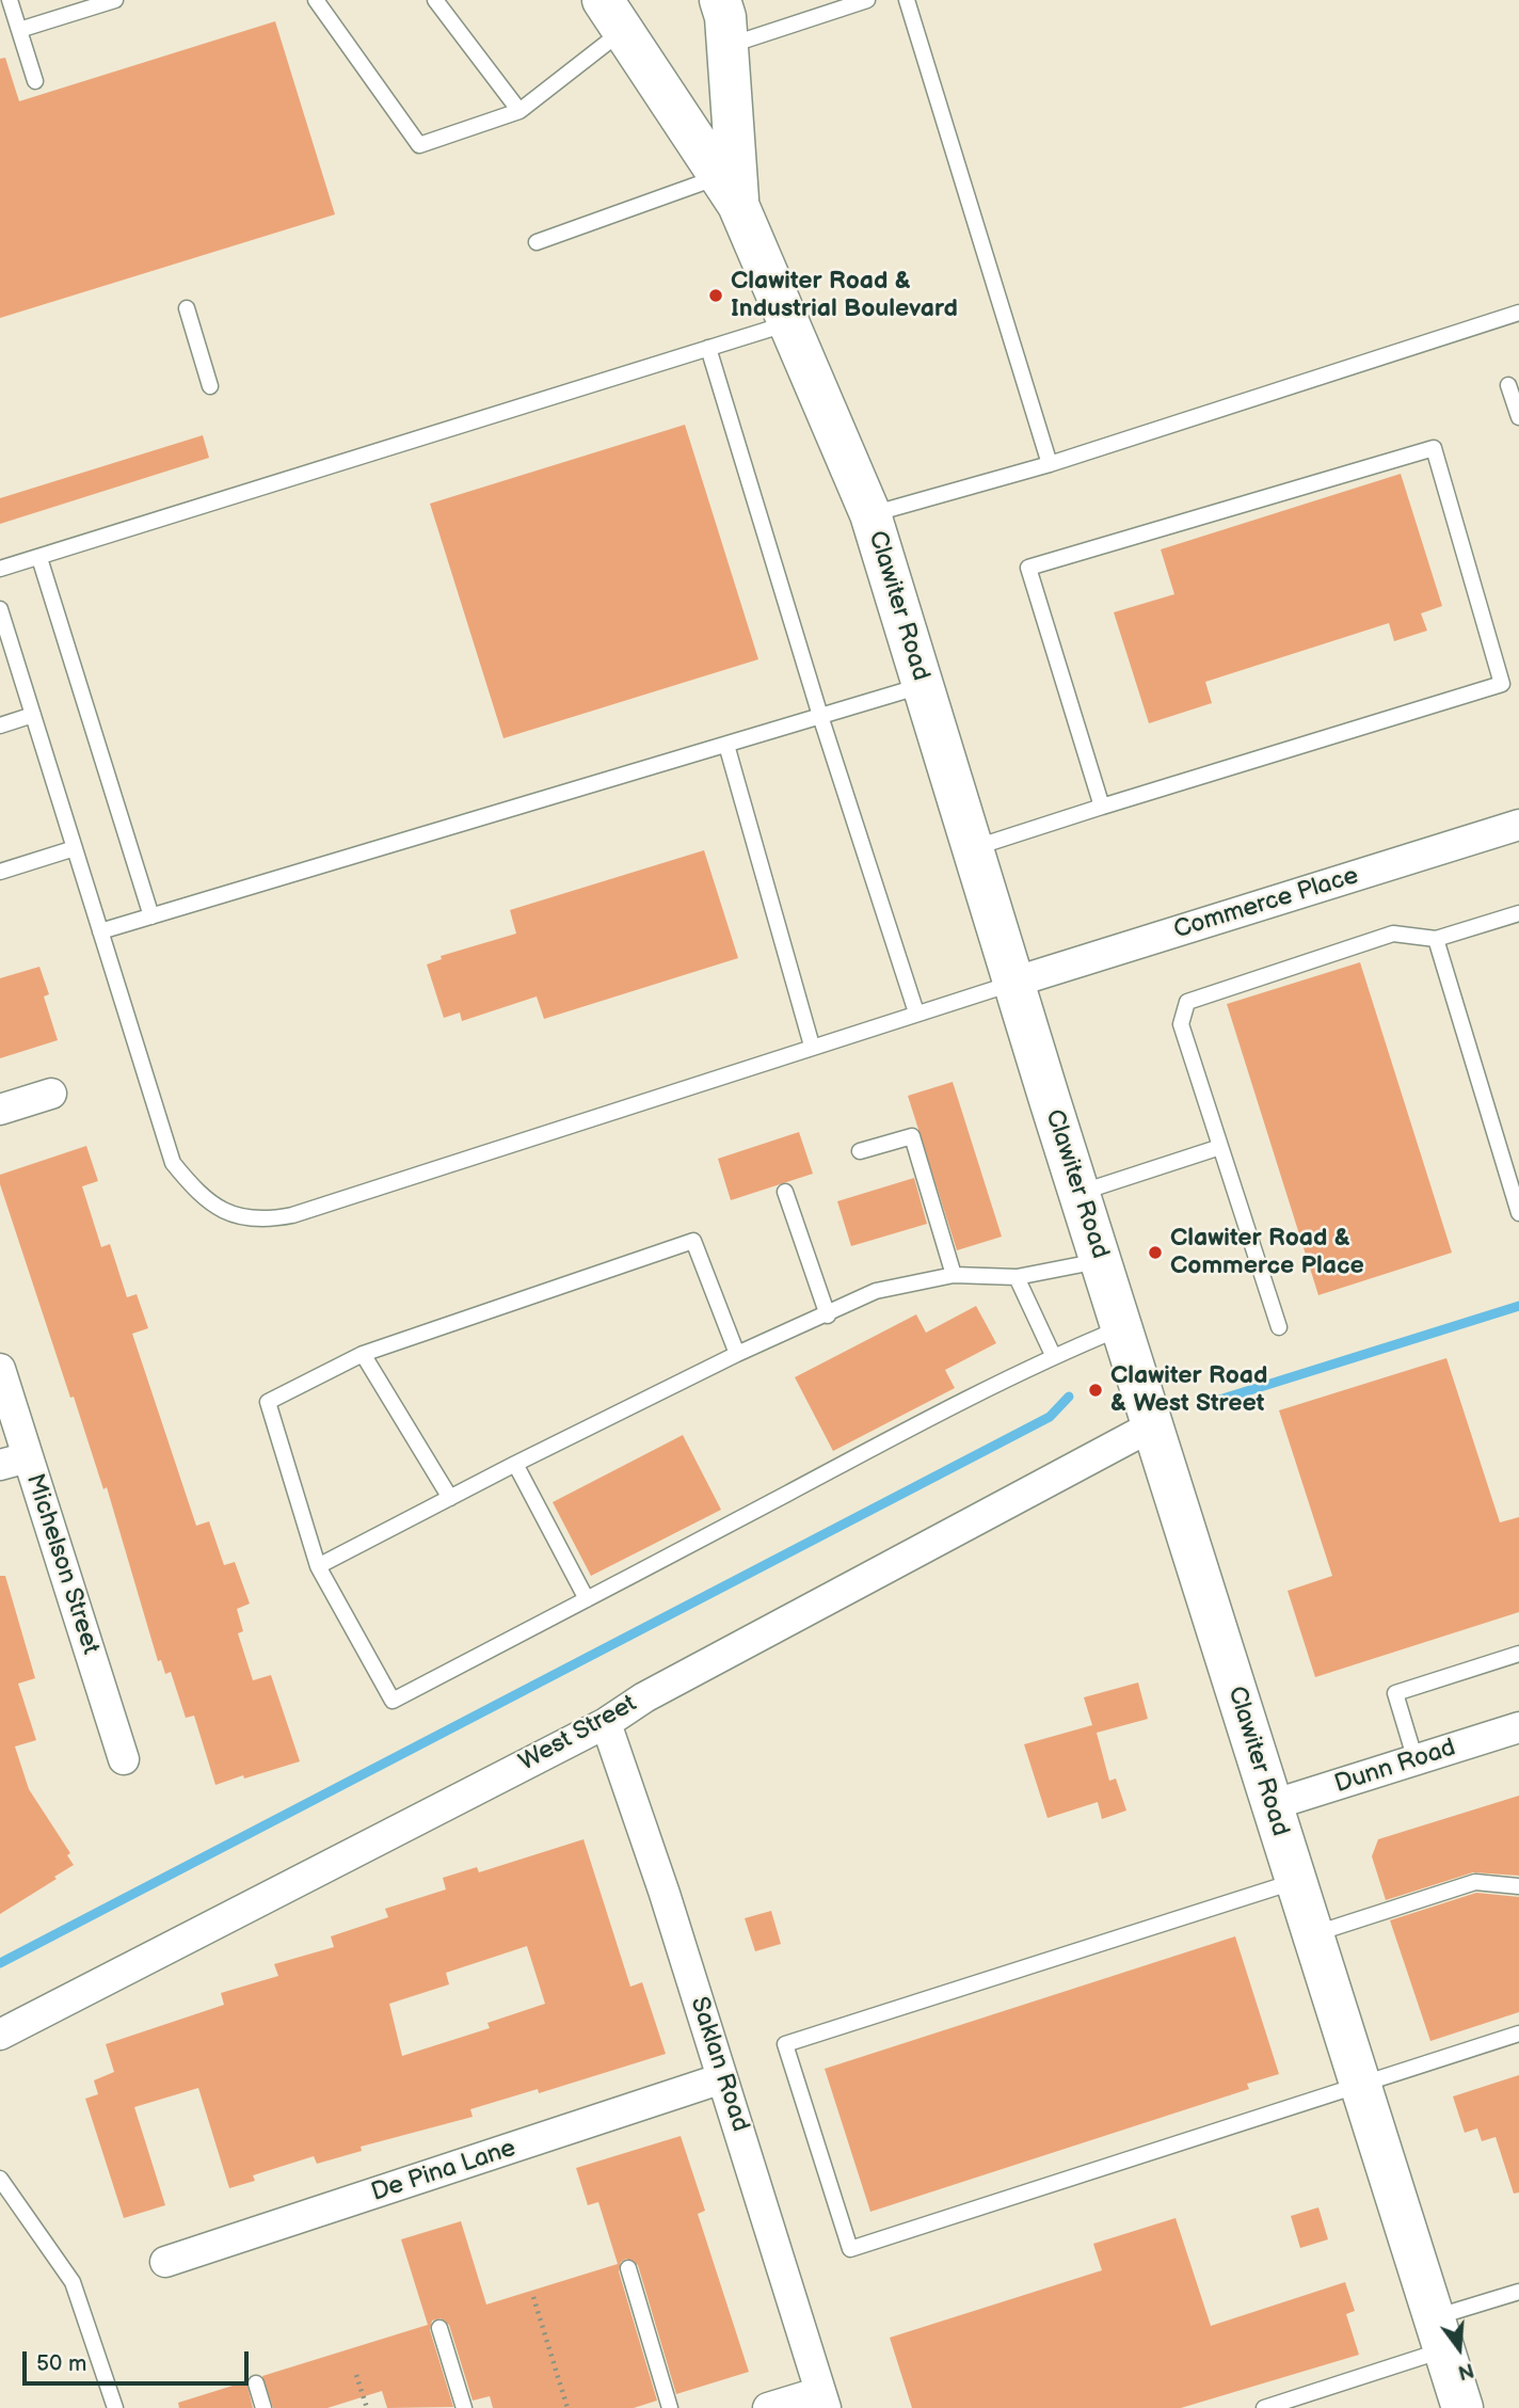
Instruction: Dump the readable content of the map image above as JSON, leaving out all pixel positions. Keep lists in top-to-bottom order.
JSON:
{
  "streets": {
    "main road": ["Clawiter Road"],
    "street": [
      "Commerce Place",
      "Michelson Street",
      "West Street",
      "Dunn Road",
      "Saklan Road",
      "De Pina Lane"
    ]
  },
  "crossings": [
    ["Clawiter Road", "Commerce Place"],
    ["Clawiter Road", "West Street"],
    ["Clawiter Road", "Dunn Road"],
    ["West Street", "Saklan Road"],
    ["Saklan Road", "De Pina Lane"]
  ],
  "places": ["Clawiter Road & Industrial Boulevard", "Clawiter Road & Commerce Place", "Clawiter Road & West Street"],
  "scale_bar": "50 m",
  "north": "bottom"
}
